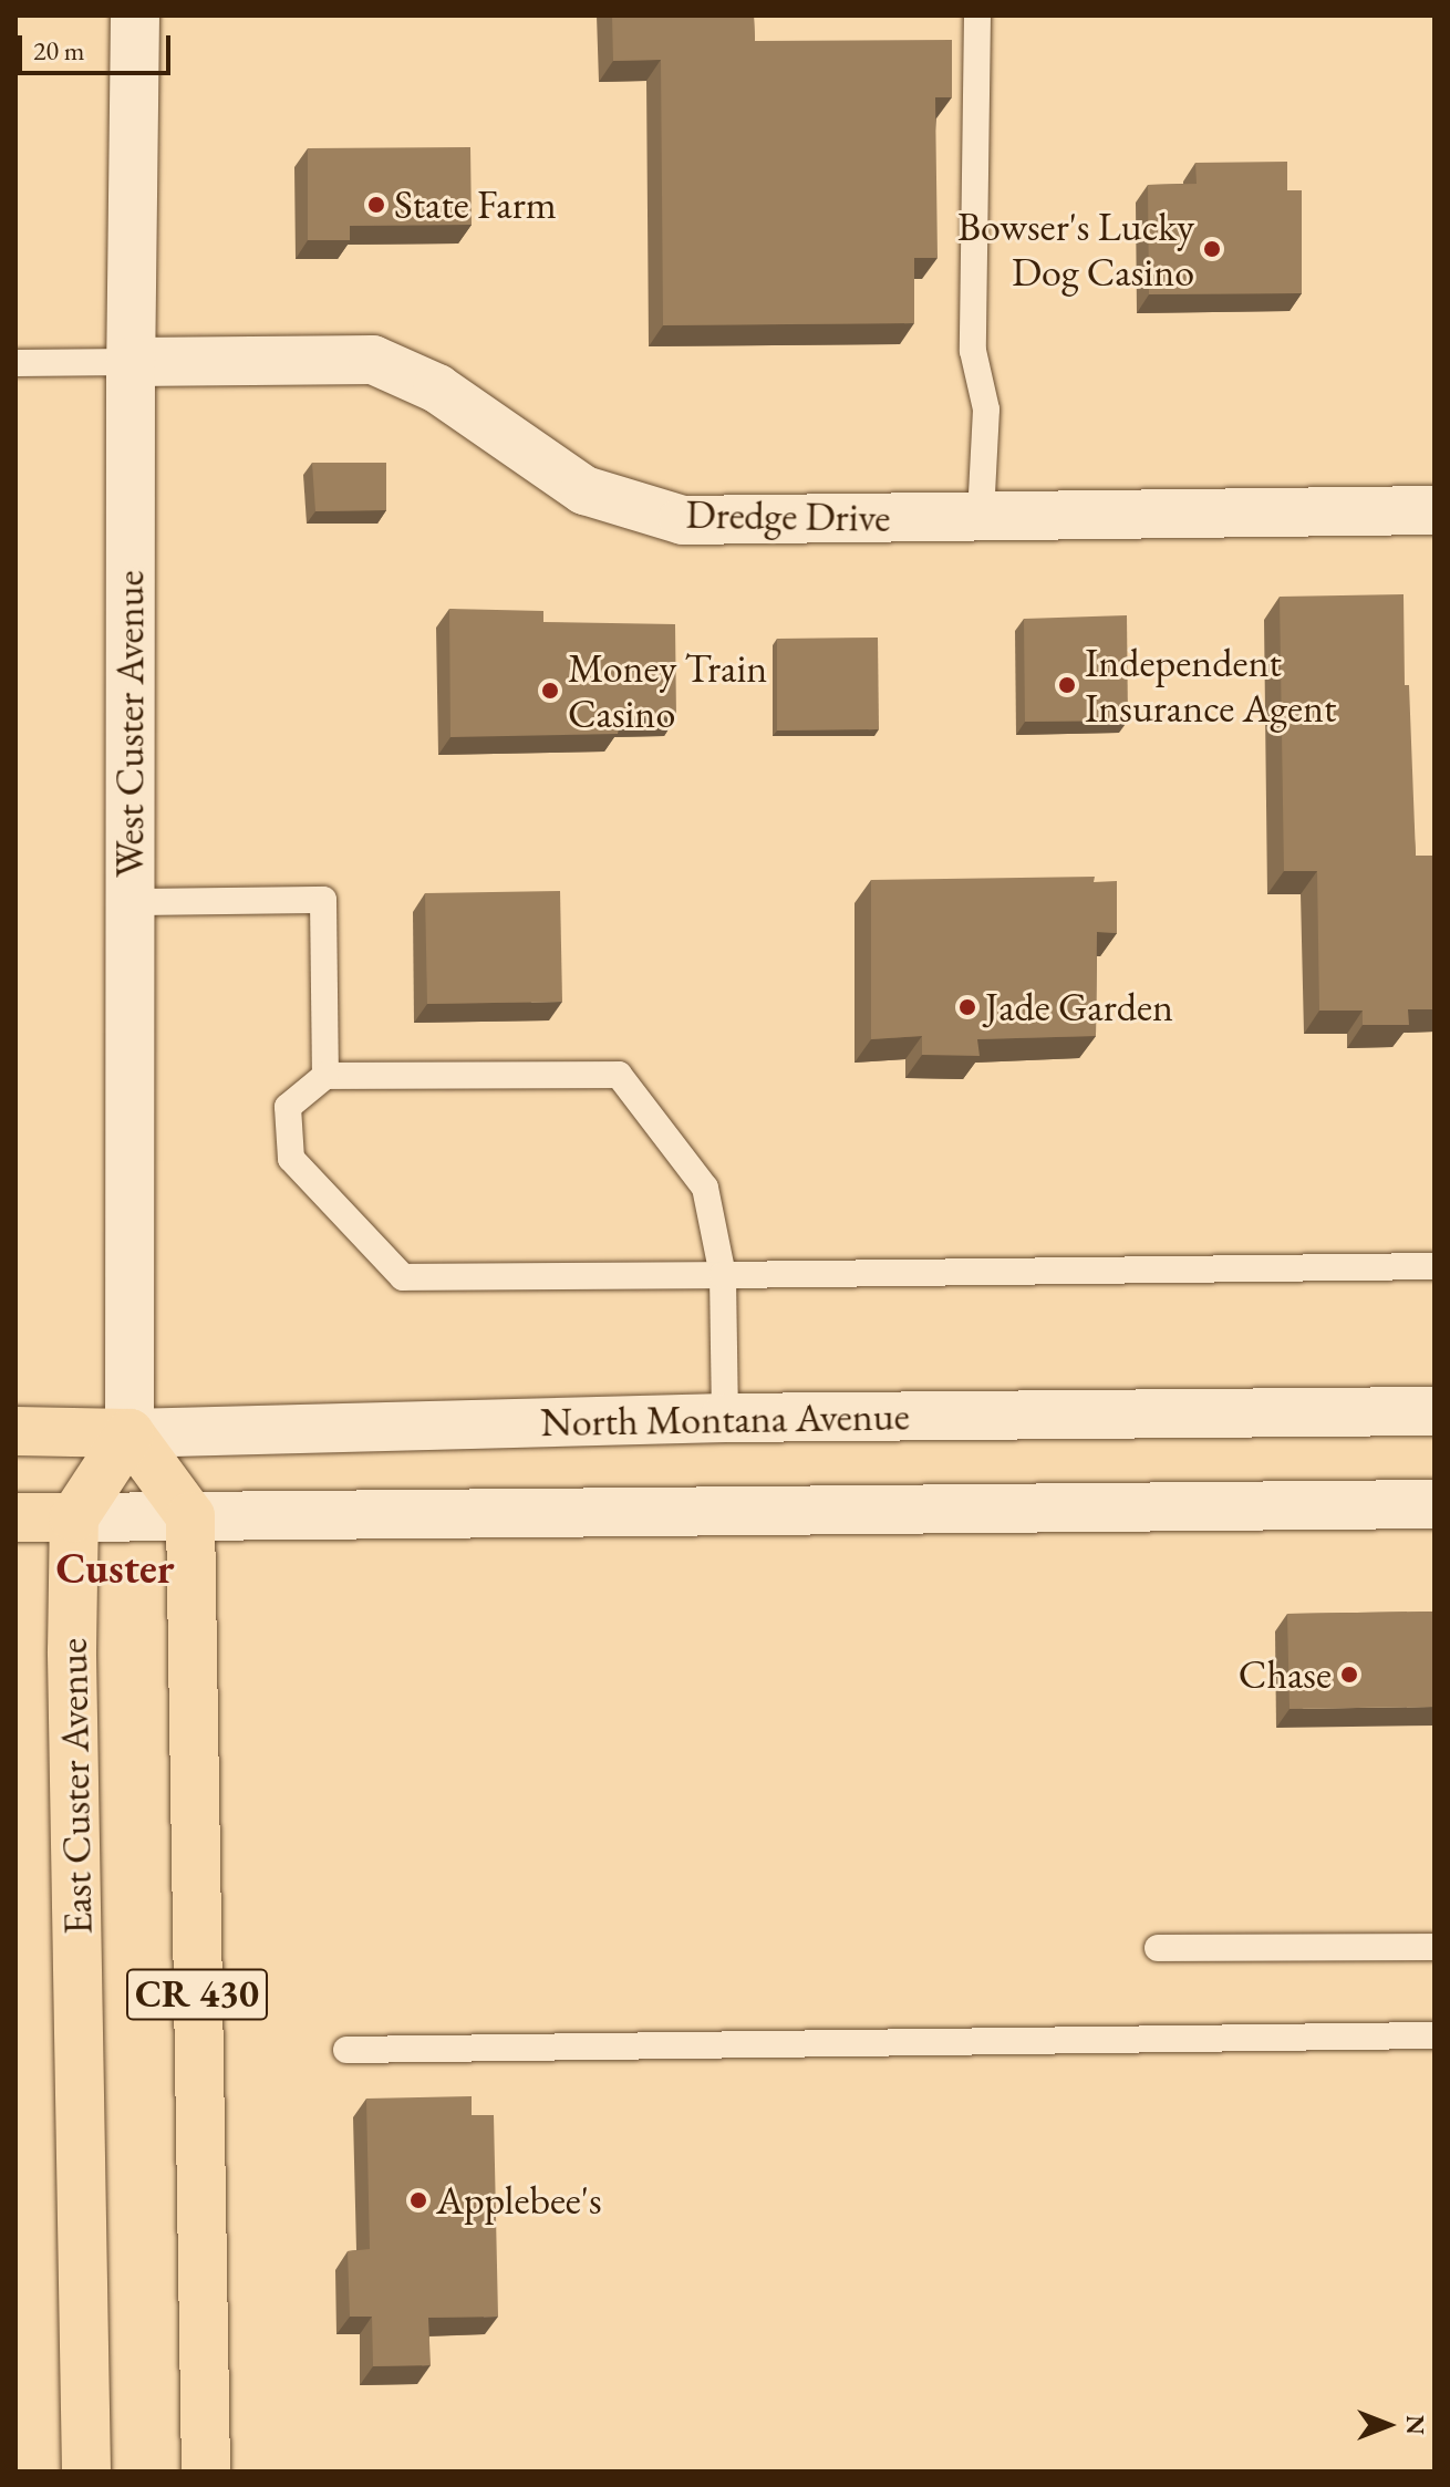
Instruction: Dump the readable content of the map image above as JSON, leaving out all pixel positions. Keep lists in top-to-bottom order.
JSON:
{
  "streets": {
    "main road": [
      "Dredge Drive",
      "West Custer Avenue",
      "North Montana Avenue",
      "East Custer Avenue",
      "CR 430"
    ]
  },
  "crossings": [
    ["Dredge Drive", "West Custer Avenue"],
    ["West Custer Avenue", "North Montana Avenue"]
  ],
  "districts": ["Custer"],
  "places": [
    "State Farm",
    "Bowser's Lucky Dog Casino",
    "Independent Insurance Agent",
    "Money Train Casino",
    "Jade Garden",
    "Chase",
    "Applebee's"
  ],
  "scale_bar": "20 m",
  "north": "right"
}
